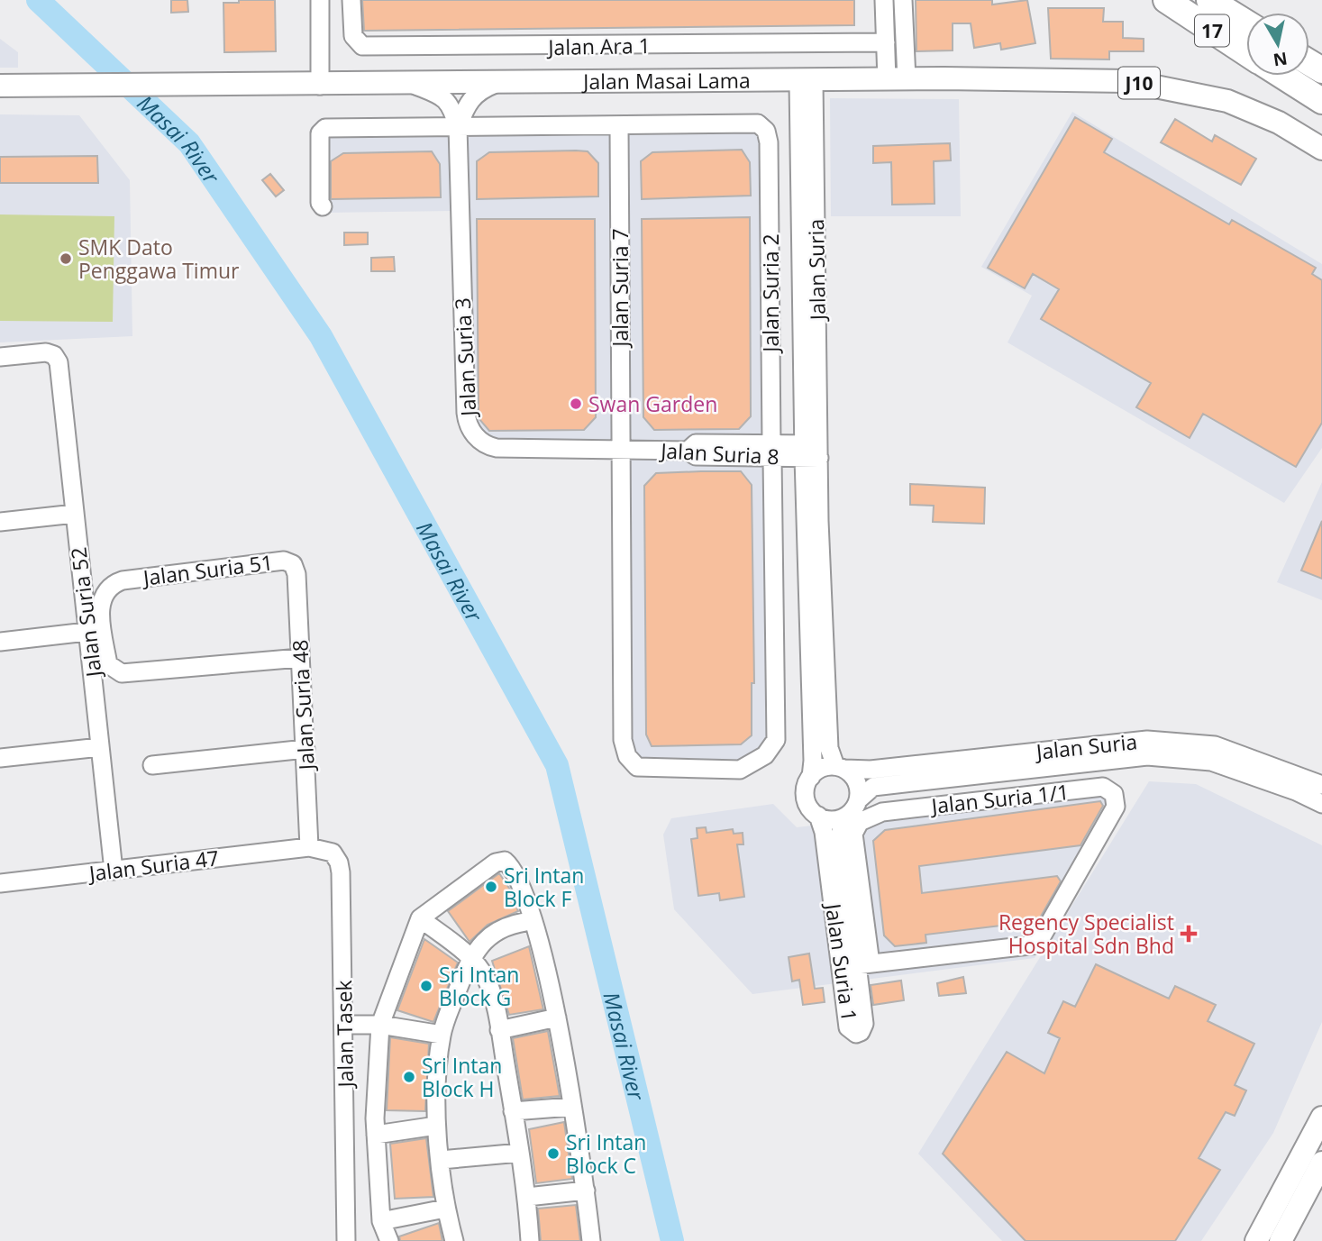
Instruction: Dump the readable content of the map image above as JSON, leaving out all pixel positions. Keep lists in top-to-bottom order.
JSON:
{
  "streets": {
    "highway": ["17"],
    "main road": ["Jalan Masai Lama", "J10"],
    "street": [
      "Jalan Ara 1",
      "Jalan Suria",
      "Jalan Suria 7",
      "Jalan Suria 2",
      "Jalan Suria 3",
      "Jalan Suria 8",
      "Jalan Suria 51",
      "Jalan Suria 52",
      "Jalan Suria 48",
      "Jalan Suria 1/1",
      "Jalan Suria 47",
      "Jalan Suria 1",
      "Jalan Tasek"
    ]
  },
  "crossings": [
    ["Jalan Masai Lama", "Jalan Suria"],
    ["Jalan Masai Lama", "Jalan Suria 3"],
    ["Jalan Suria", "Jalan Suria 8"],
    ["Jalan Suria", "Jalan Suria 1"],
    ["Jalan Suria 7", "Jalan Suria 2"],
    ["Jalan Suria 7", "Jalan Suria 3"],
    ["Jalan Suria 7", "Jalan Suria 8"],
    ["Jalan Suria 2", "Jalan Suria 8"],
    ["Jalan Suria 3", "Jalan Suria 8"],
    ["Jalan Suria 51", "Jalan Suria 52"],
    ["Jalan Suria 51", "Jalan Suria 48"],
    ["Jalan Suria 52", "Jalan Suria 47"],
    ["Jalan Suria 48", "Jalan Suria 47"],
    ["Jalan Suria 48", "Jalan Tasek"],
    ["Jalan Suria 1/1", "Jalan Suria 1"],
    ["Jalan Suria 47", "Jalan Tasek"]
  ],
  "water": ["Masai River"],
  "places": {
    "other": [
      "SMK Dato Penggawa Timur",
      "Swan Garden",
      "Sri Intan Block F",
      "Sri Intan Block G",
      "Sri Intan Block H",
      "Sri Intan Block C"
    ],
    "health": ["Regency Specialist Hospital Sdn Bhd"]
  },
  "north": "bottom"
}
